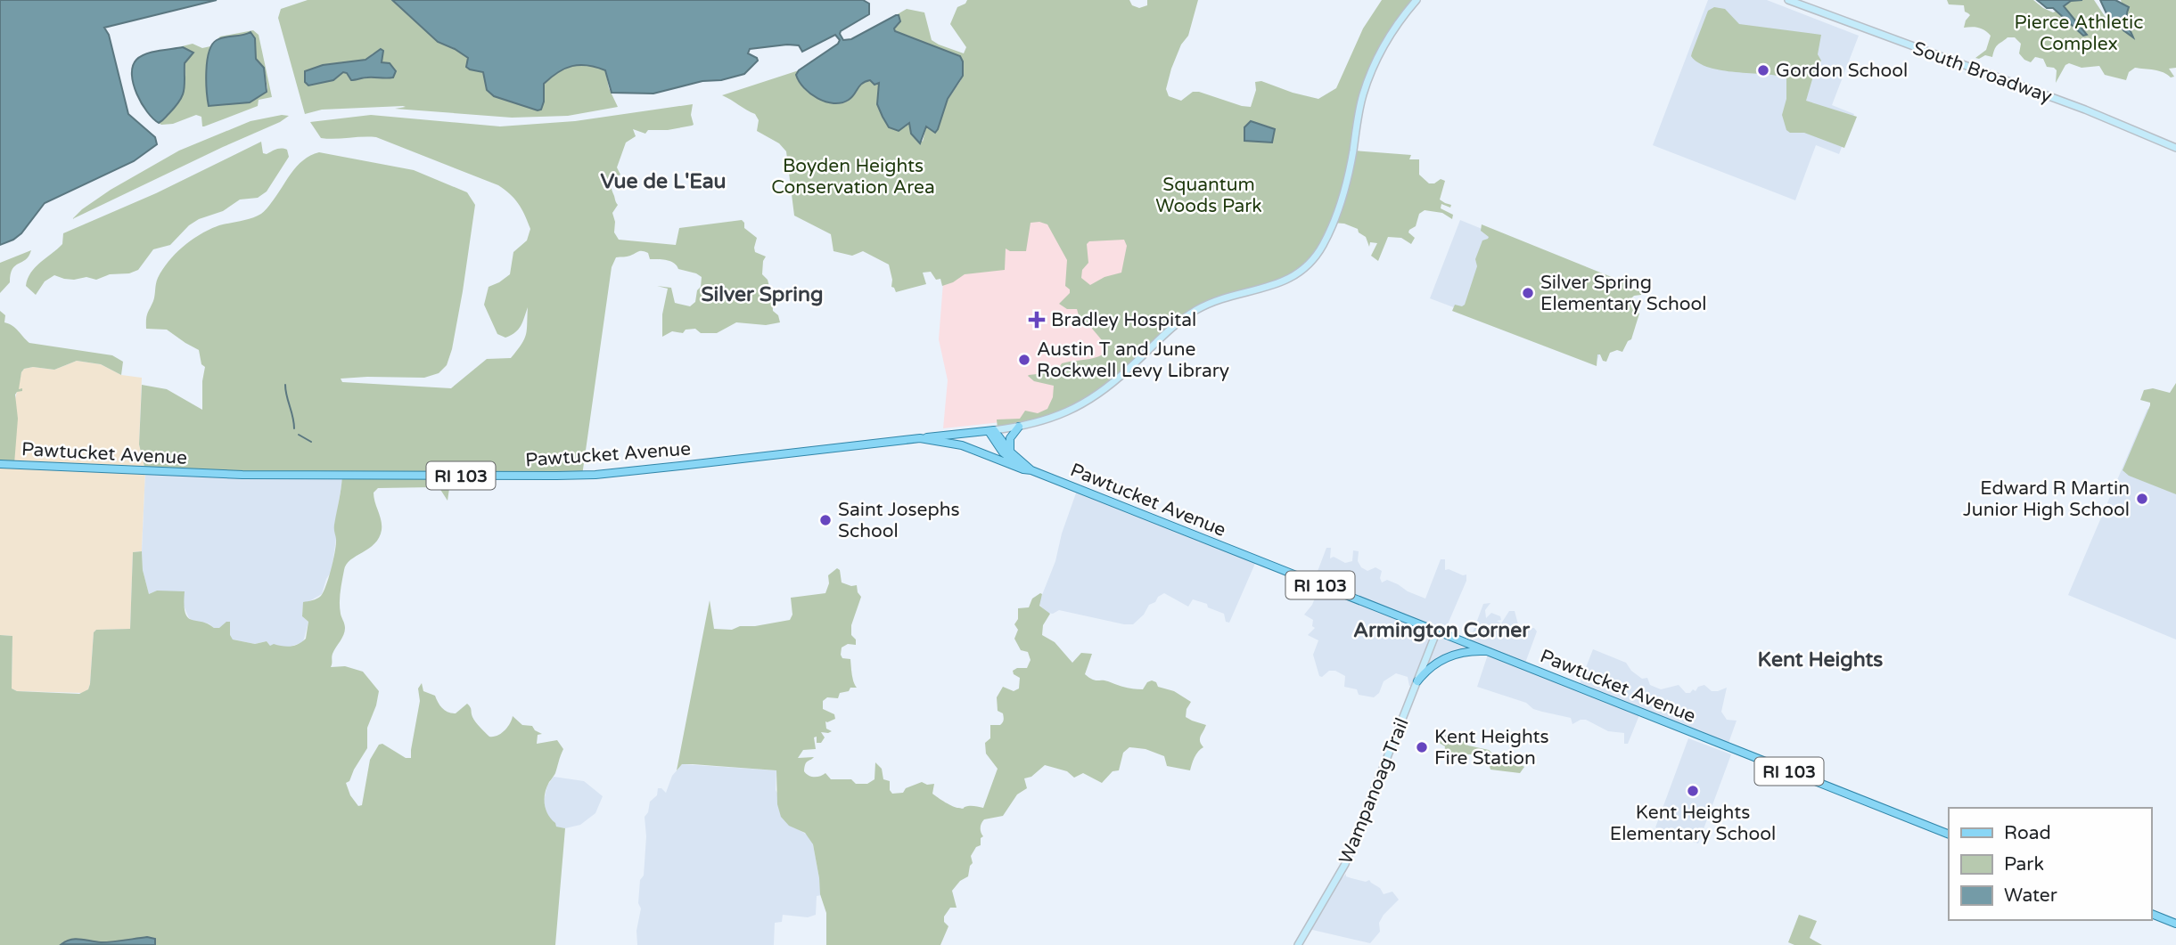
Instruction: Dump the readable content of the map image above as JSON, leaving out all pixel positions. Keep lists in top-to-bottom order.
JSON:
{
  "streets": {
    "main road": [
      "South Broadway",
      "Pawtucket Avenue",
      "RI 103",
      "Wampanoag Trail"
    ]
  },
  "crossings": [
    ["Pawtucket Avenue", "RI 103"],
    ["Pawtucket Avenue", "Wampanoag Trail"]
  ],
  "districts": [
    "Vue de L'Eau",
    "Silver Spring",
    "Armington Corner",
    "Kent Heights"
  ],
  "parks": ["Pierce Athletic Complex", "Boyden Heights Conservation Area", "Squantum Woods Park"],
  "places": {
    "other": [
      "Gordon School",
      "Silver Spring Elementary School",
      "Austin T and June Rockwell Levy Library",
      "Edward R Martin Junior High School",
      "Saint Josephs School",
      "Kent Heights Fire Station",
      "Kent Heights Elementary School"
    ],
    "health": ["Bradley Hospital"]
  },
  "legend": ["Road", "Park", "Water"]
}
